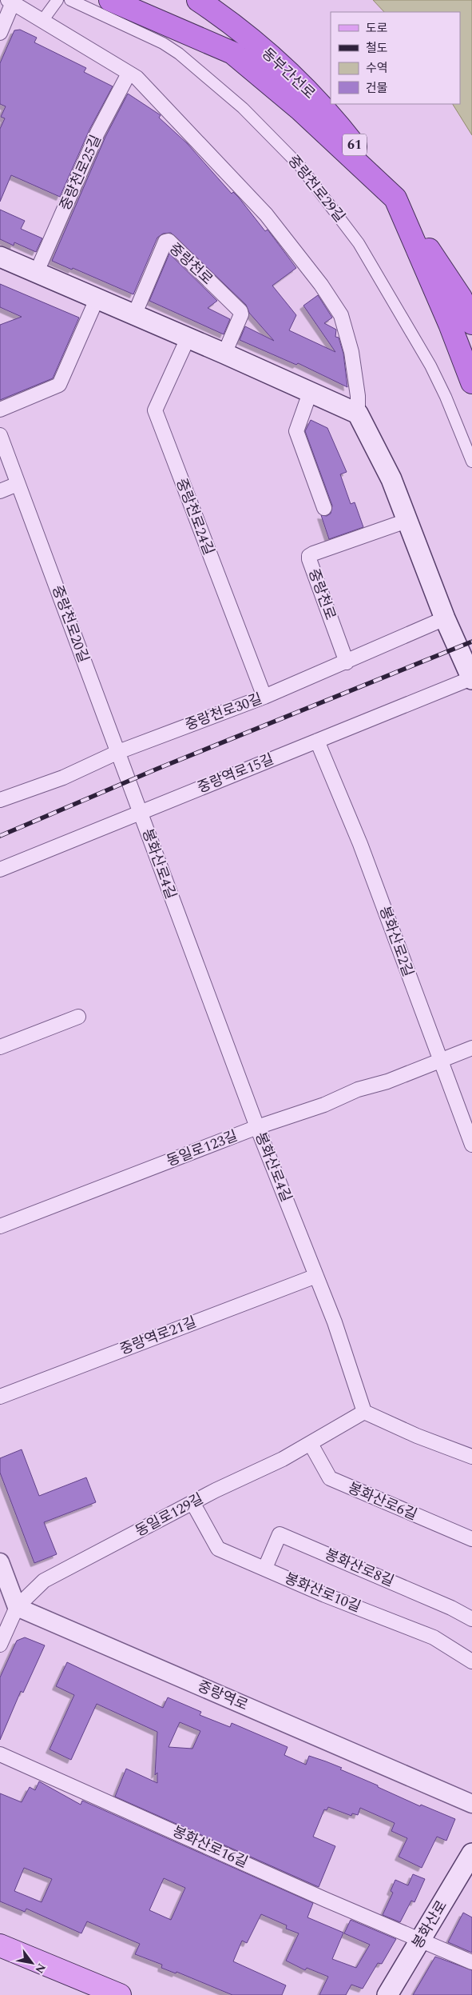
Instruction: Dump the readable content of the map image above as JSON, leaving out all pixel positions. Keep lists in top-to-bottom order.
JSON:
{
  "streets": {
    "highway": ["동부간선로", "61"],
    "main road": ["봉화산로"],
    "street": [
      "중랑천로25길",
      "중랑천로29길",
      "중랑천로",
      "중랑천로24길",
      "중랑천로20길",
      "중랑천로30길",
      "중랑역로15길",
      "봉화산로4길",
      "봉화산로2길",
      "동일로123길",
      "중랑역로21길",
      "봉화산로6길",
      "동일로129길",
      "봉화산로8길",
      "봉화산로10길",
      "중랑역로",
      "봉화산로16길"
    ]
  },
  "crossings": [
    ["중랑천로", "중랑천로30길"],
    ["중랑천로24길", "중랑천로30길"],
    ["중랑천로20길", "중랑천로30길"],
    ["중랑천로20길", "중랑역로15길"],
    ["중랑천로20길", "봉화산로4길"],
    ["중랑역로15길", "봉화산로4길"],
    ["중랑역로15길", "봉화산로2길"],
    ["봉화산로4길", "동일로123길"],
    ["봉화산로4길", "중랑역로21길"],
    ["봉화산로4길", "동일로129길"],
    ["봉화산로2길", "동일로123길"],
    ["봉화산로6길", "동일로129길"],
    ["동일로129길", "봉화산로10길"],
    ["동일로129길", "중랑역로"],
    ["봉화산로8길", "봉화산로10길"],
    ["봉화산로16길", "봉화산로"]
  ],
  "legend": [
    "도로",
    "철도",
    "수역",
    "건물"
  ],
  "north": "bottom right"
}
